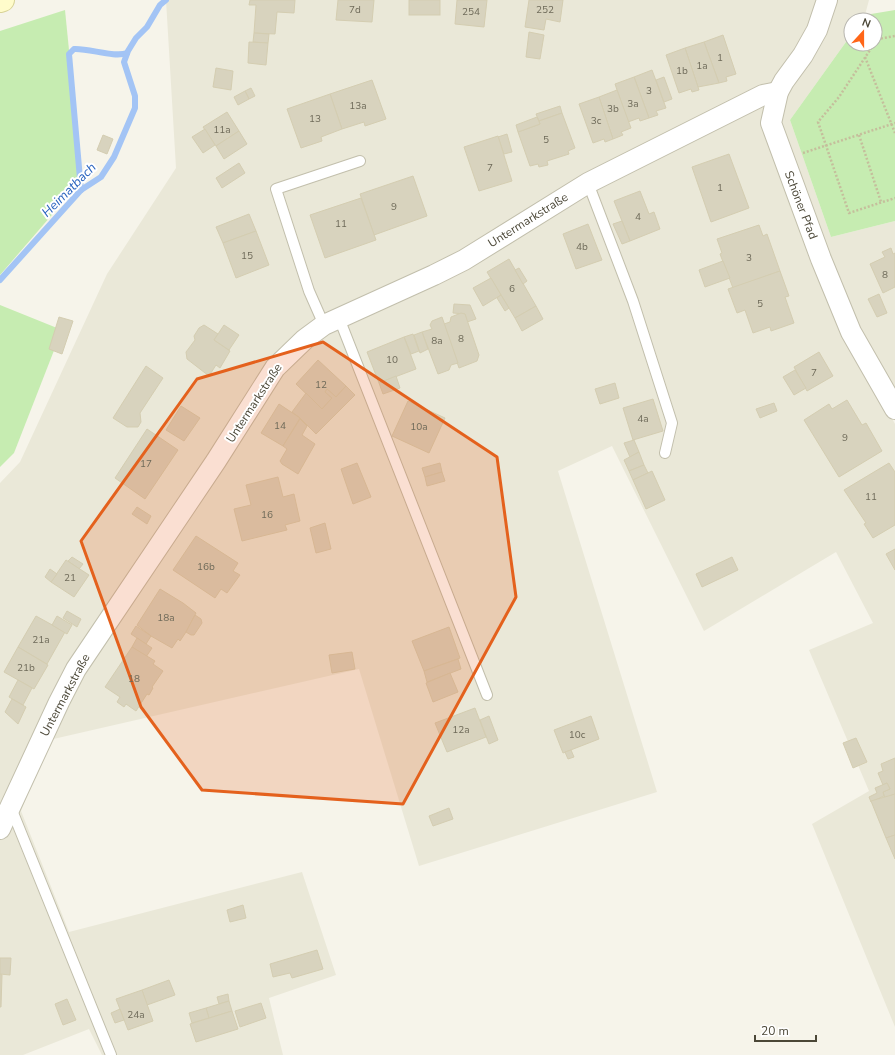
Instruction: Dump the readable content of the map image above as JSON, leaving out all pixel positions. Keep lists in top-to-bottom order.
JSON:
{
  "streets": {
    "street": ["Schöner Pfad", "Untermarkstraße"]
  },
  "crossings": [
    ["Schöner Pfad", "Untermarkstraße"]
  ],
  "water": ["Heimatbach"],
  "house_numbers": [
    "7d",
    "252",
    "254",
    "1",
    "1a",
    "1b",
    "3",
    "3a",
    "13a",
    "3b",
    "13",
    "3c",
    "11a",
    "5",
    "7",
    "1",
    "9",
    "4",
    "11",
    "4b",
    "15",
    "3",
    "8",
    "6",
    "5",
    "8",
    "8a",
    "10",
    "7",
    "12",
    "4a",
    "14",
    "10a",
    "9",
    "17",
    "11",
    "16",
    "16b",
    "21",
    "18a",
    "21a",
    "21b",
    "18",
    "12a",
    "10c",
    "24a"
  ],
  "scale_bar": "20 m",
  "north": "top"
}
